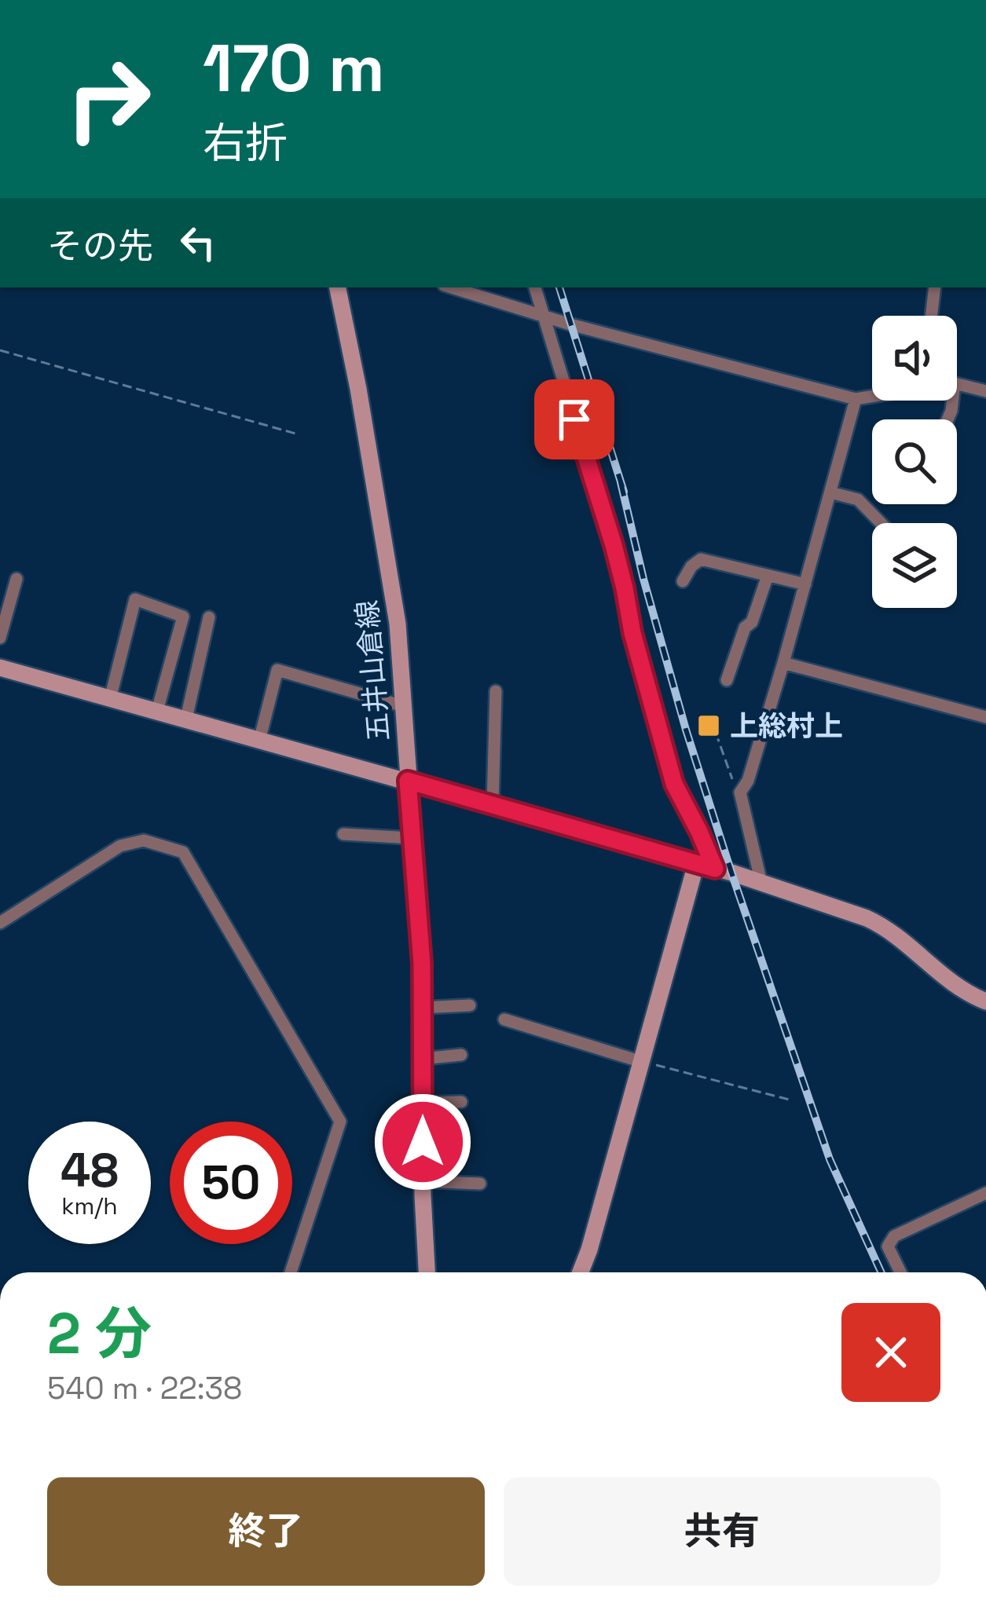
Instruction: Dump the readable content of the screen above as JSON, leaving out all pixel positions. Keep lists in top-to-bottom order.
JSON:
{
  "streets": {
    "street": ["五井山倉線"]
  },
  "places": {
    "transit": ["上総村上"]
  },
  "page": {
    "turn": ["170 m", "右折"],
    "then": "その先",
    "speed": "48 km/h",
    "limit": "50",
    "heading": ["2 分", "540 m · 22:38"],
    "buttons": ["終了", "共有"]
  }
}
